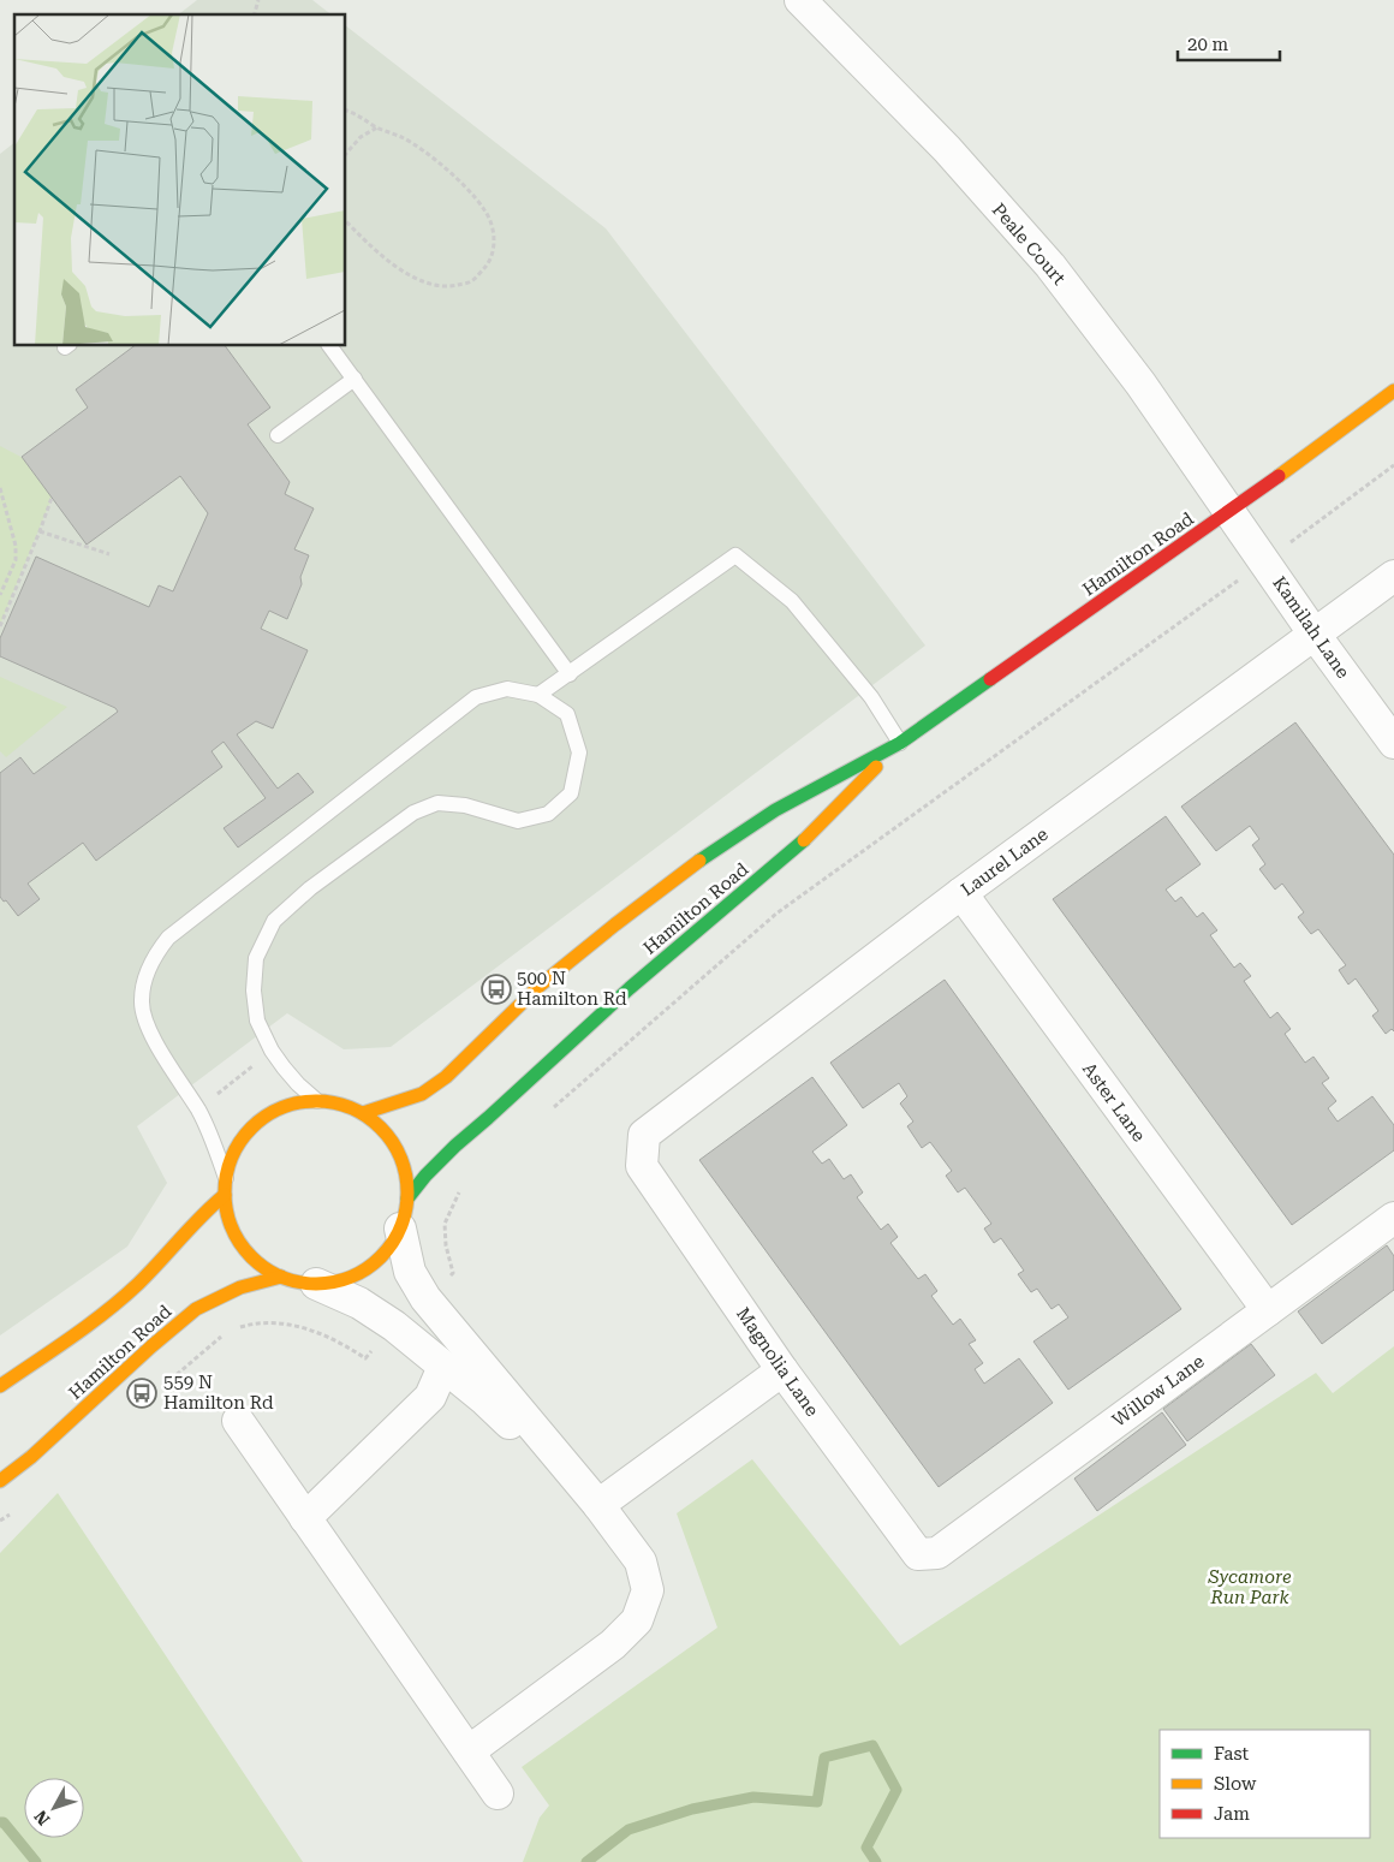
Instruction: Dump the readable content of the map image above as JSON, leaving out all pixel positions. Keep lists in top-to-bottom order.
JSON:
{
  "streets": {
    "main road": ["Hamilton Road"],
    "street": [
      "Peale Court",
      "Kamilah Lane",
      "Laurel Lane",
      "Aster Lane",
      "Magnolia Lane",
      "Willow Lane"
    ]
  },
  "crossings": [
    ["Peale Court", "Hamilton Road"],
    ["Peale Court", "Kamilah Lane"],
    ["Hamilton Road", "Kamilah Lane"],
    ["Kamilah Lane", "Laurel Lane"],
    ["Laurel Lane", "Aster Lane"],
    ["Laurel Lane", "Magnolia Lane"],
    ["Aster Lane", "Willow Lane"],
    ["Magnolia Lane", "Willow Lane"]
  ],
  "parks": ["Sycamore Run Park"],
  "places": {
    "bus stop": ["500 N Hamilton Rd", "559 N Hamilton Rd"]
  },
  "legend": ["Fast", "Slow", "Jam"],
  "scale_bar": "20 m",
  "north": "bottom left"
}
